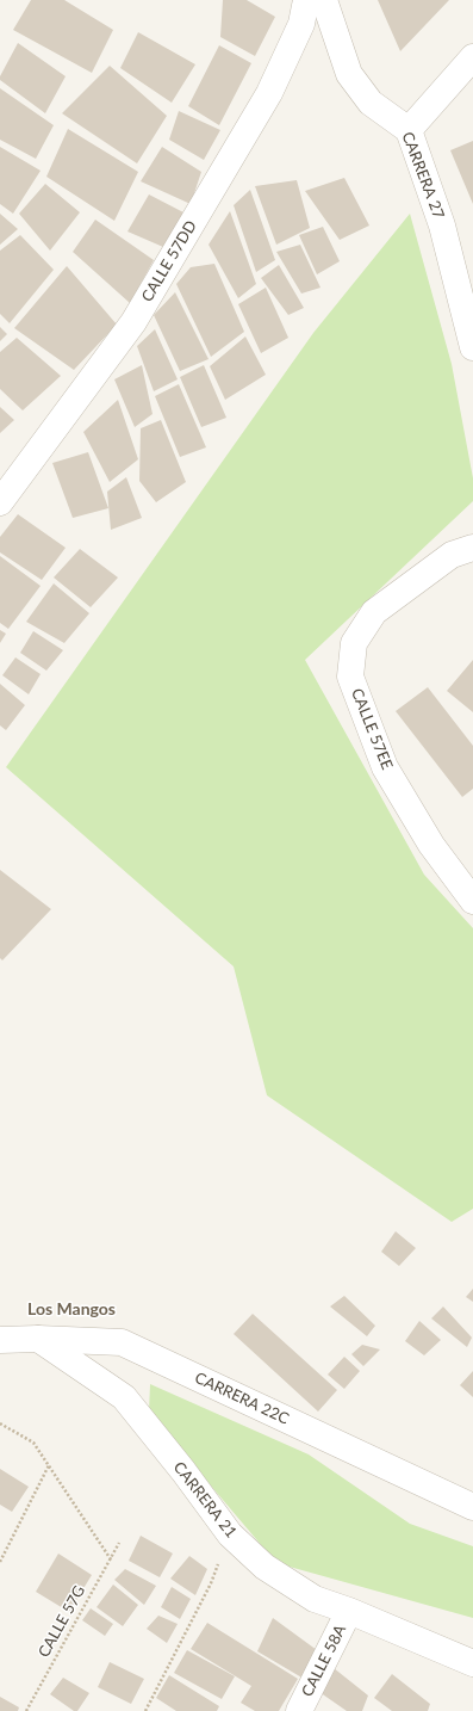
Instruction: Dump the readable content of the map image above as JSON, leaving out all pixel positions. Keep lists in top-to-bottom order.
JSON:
{
  "streets": {
    "street": [
      "CARRERA 27",
      "CALLE 57DD",
      "CALLE 57EE",
      "CARRERA 22C",
      "CARRERA 21",
      "CALLE 58A"
    ],
    "path": ["CALLE 57G"]
  },
  "crossings": [
    ["CARRERA 22C", "CARRERA 21"],
    ["CARRERA 21", "CALLE 58A"]
  ],
  "districts": ["Los Mangos"]
}
